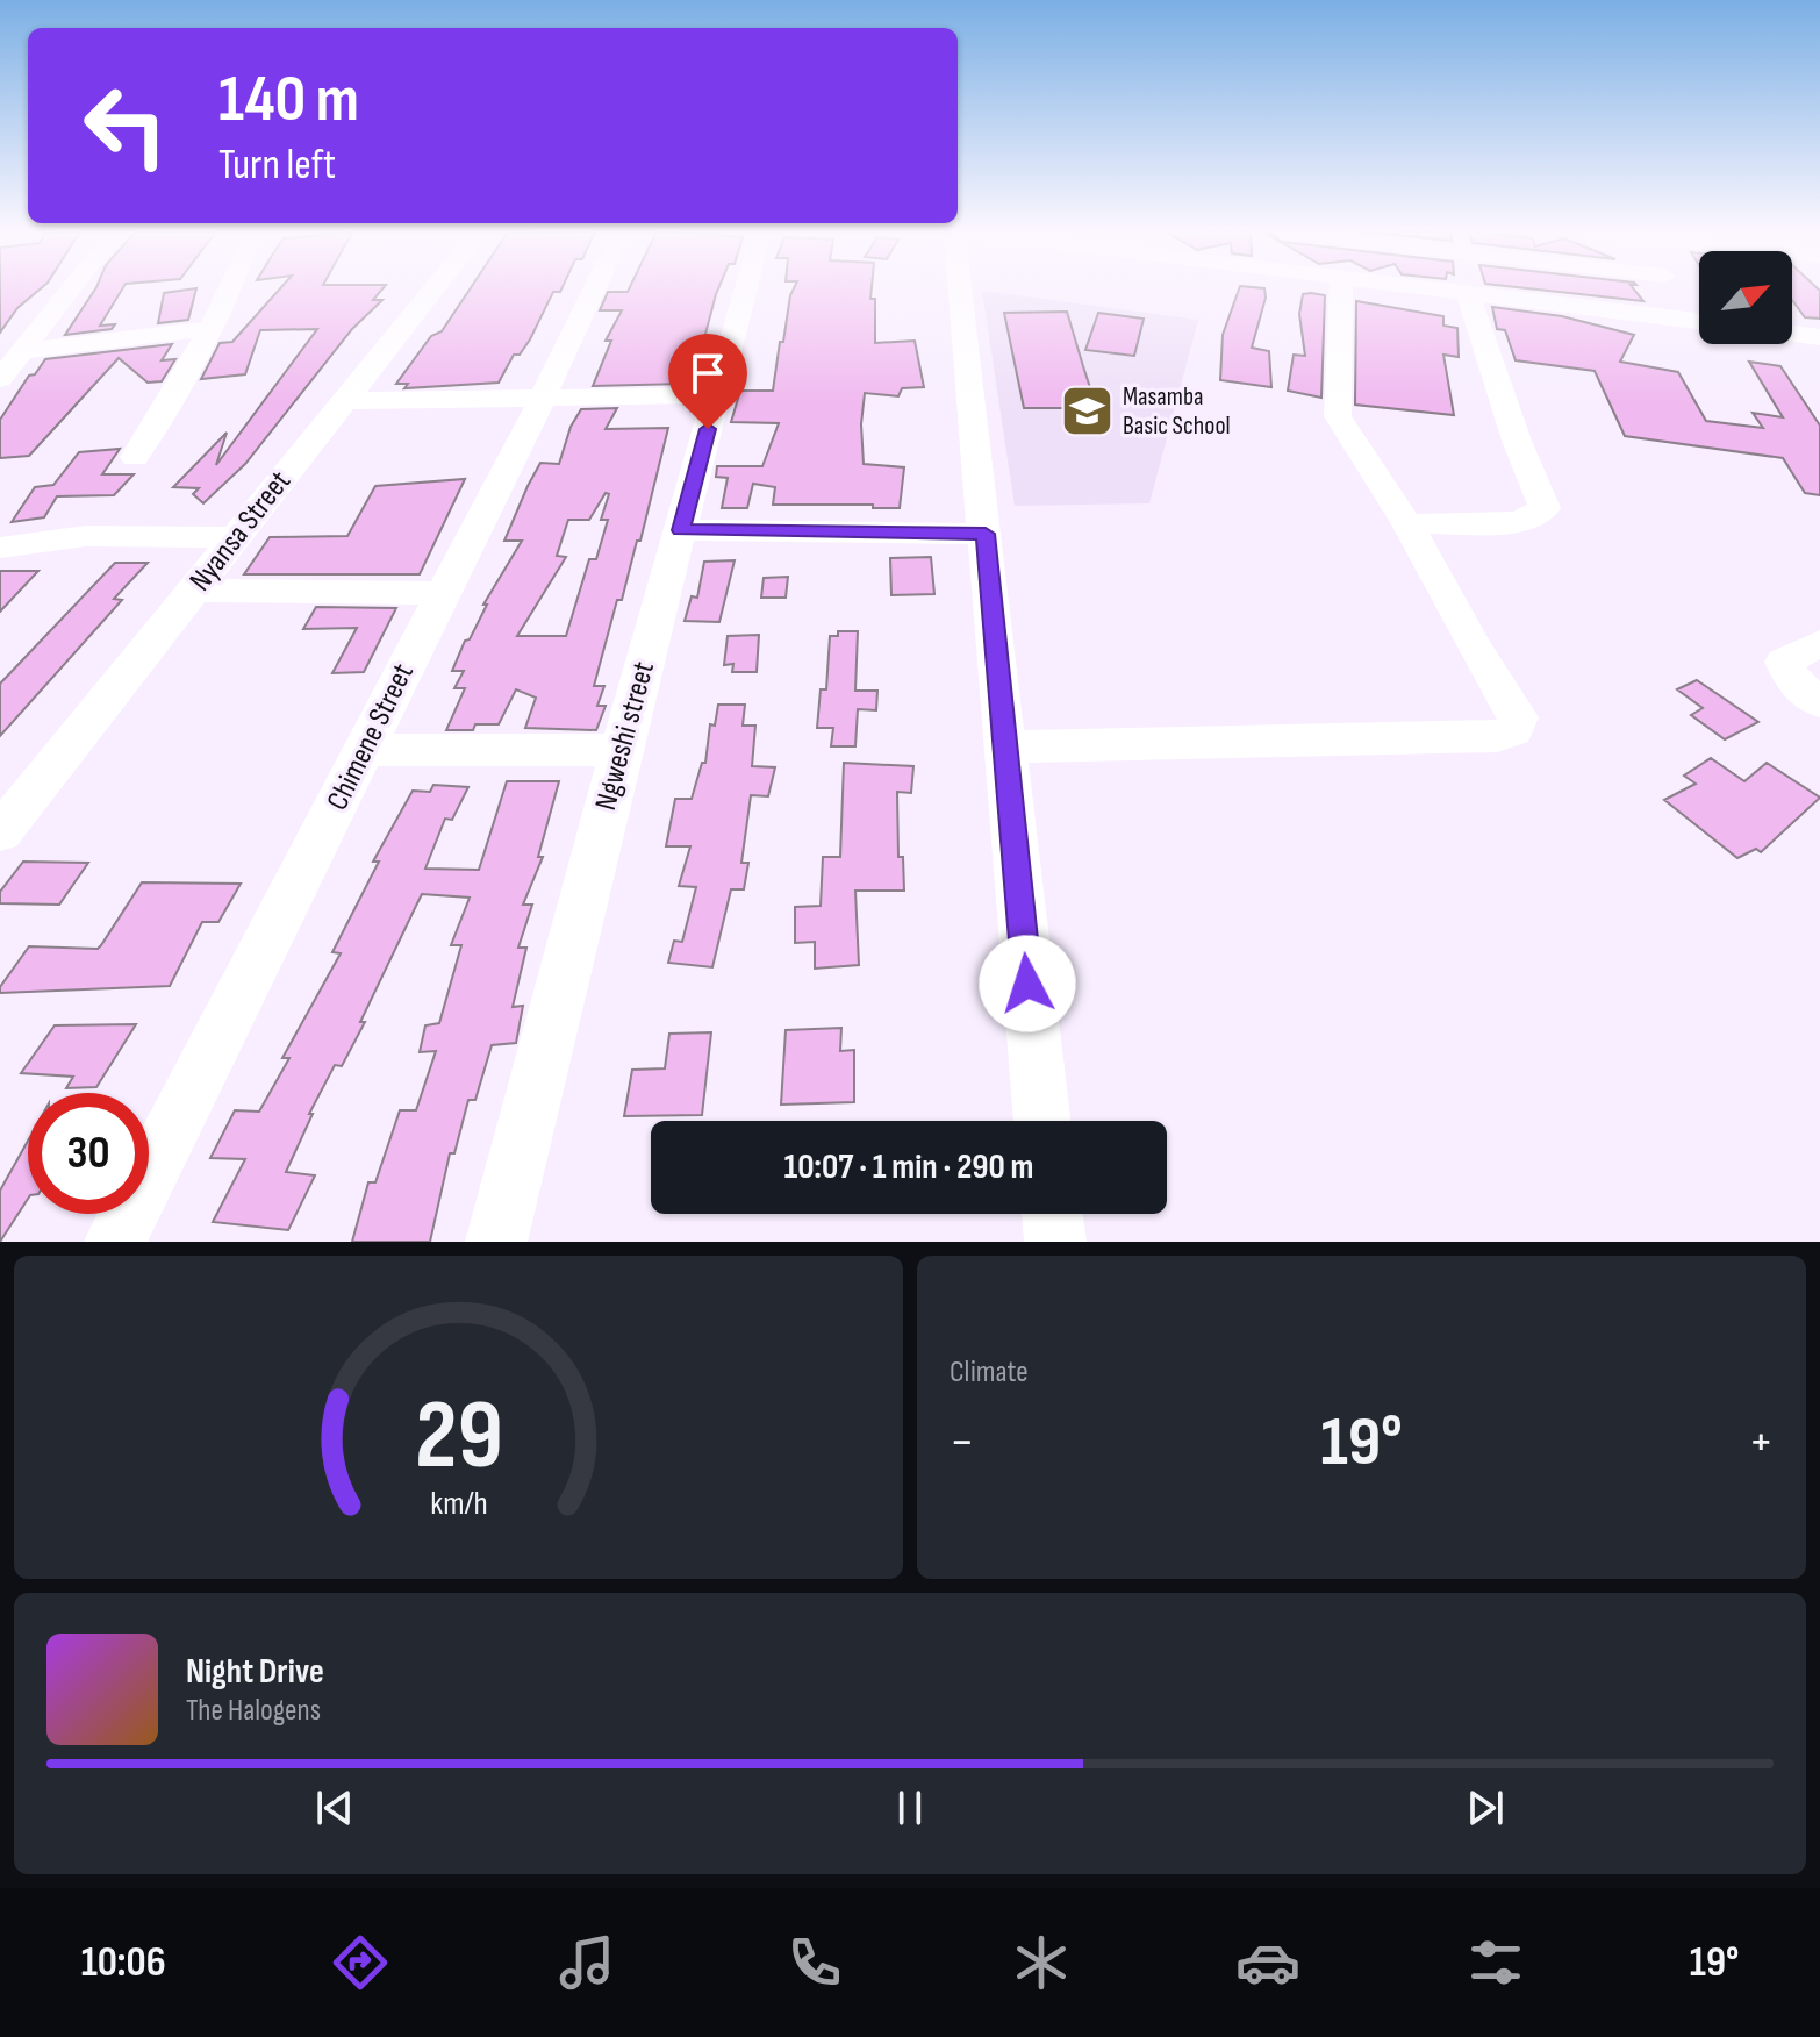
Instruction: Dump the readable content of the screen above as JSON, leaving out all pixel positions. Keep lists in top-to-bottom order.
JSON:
{
  "streets": {
    "street": ["Nyansa Street", "Ngweshi street", "Chimene Street"]
  },
  "places": {
    "school or university": ["Masamba Basic School"]
  },
  "north": "top right",
  "page": {
    "turn": ["140 m", "Turn left"],
    "limit": "30",
    "trip": "10:07 · 1 min · 290 m",
    "tile": "Climate",
    "heat": ["−", "19°", "+"],
    "song": ["Night Drive", "The Halogens"],
    "tabs": ["10:06", "19°"],
    "gauge": ["29", "km/h"]
  }
}
